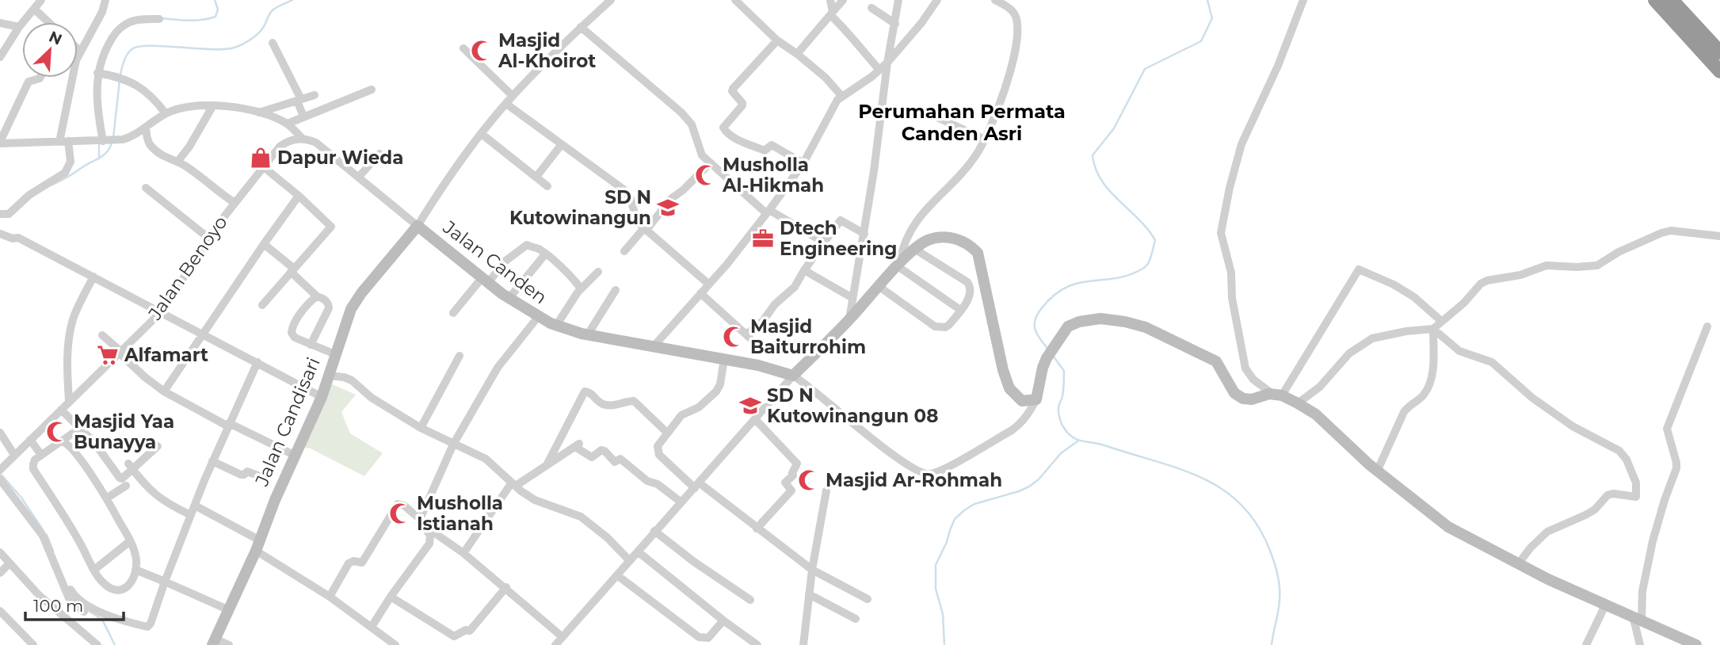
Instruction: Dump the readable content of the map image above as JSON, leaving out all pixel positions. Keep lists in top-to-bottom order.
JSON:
{
  "streets": {
    "street": ["Jalan Canden", "Jalan Benoyo", "Jalan Candisari"]
  },
  "crossings": [
    ["Jalan Canden", "Jalan Benoyo"],
    ["Jalan Canden", "Jalan Candisari"]
  ],
  "districts": ["Perumahan Permata Canden Asri"],
  "places": {
    "mosque": [
      "Masjid Al-Khoirot",
      "Musholla Al-Hikmah",
      "Masjid Baiturrohim",
      "Masjid Yaa Bunayya",
      "Masjid Ar-Rohmah",
      "Musholla Istianah"
    ],
    "shop": ["Dapur Wieda"],
    "school or university": ["SD N Kutowinangun", "SD N Kutowinangun 08"],
    "office": ["Dtech Engineering"],
    "supermarket": ["Alfamart"]
  },
  "scale_bar": "100 m",
  "north": "top right"
}
